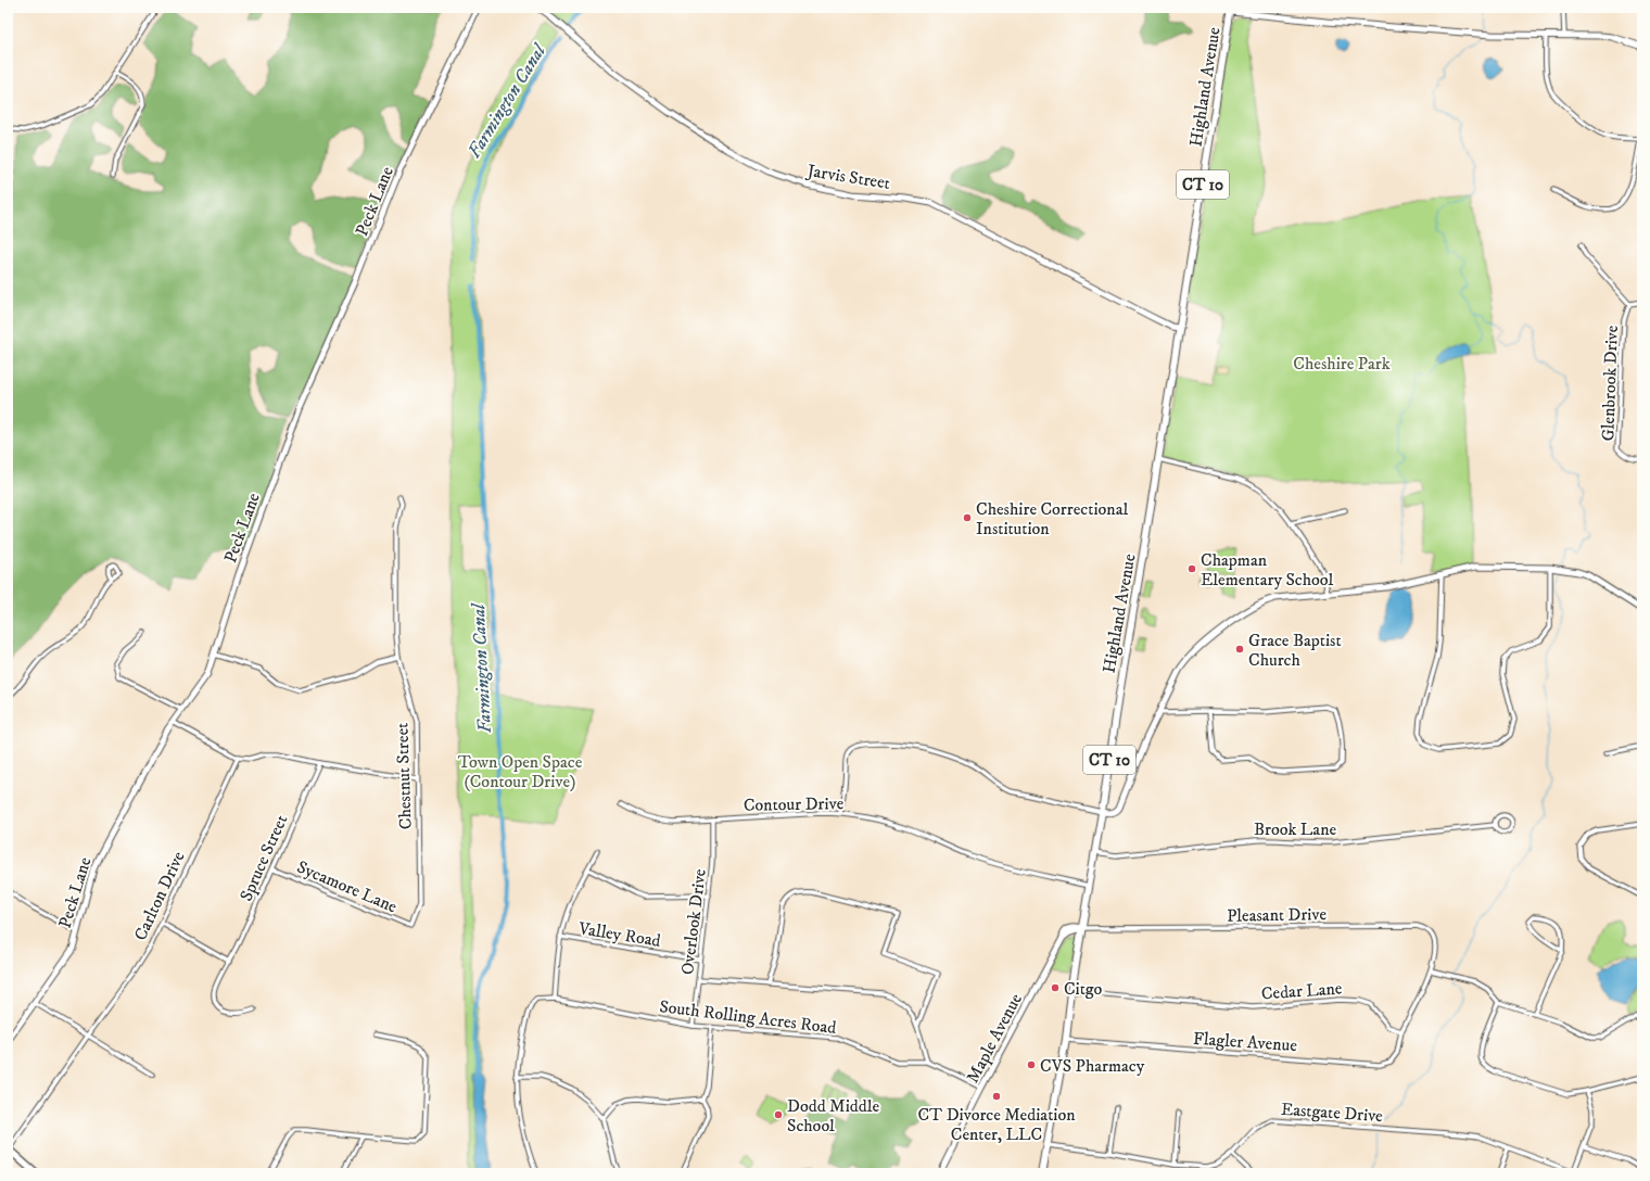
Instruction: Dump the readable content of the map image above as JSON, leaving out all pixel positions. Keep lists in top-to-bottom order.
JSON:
{
  "streets": {
    "highway": ["Highland Avenue", "CT 10"],
    "street": [
      "Jarvis Street",
      "Peck Lane",
      "Glenbrook Drive",
      "Chestnut Street",
      "Contour Drive",
      "Brook Lane",
      "Spruce Street",
      "Sycamore Lane",
      "Carlton Drive",
      "Pleasant Drive",
      "Overlook Drive",
      "Valley Road",
      "Cedar Lane",
      "South Rolling Acres Road",
      "Maple Avenue",
      "Flagler Avenue",
      "Eastgate Drive"
    ]
  },
  "crossings": [
    ["Highland Avenue", "Jarvis Street"],
    ["Highland Avenue", "Contour Drive"],
    ["Highland Avenue", "Brook Lane"],
    ["Highland Avenue", "Pleasant Drive"],
    ["Highland Avenue", "Cedar Lane"],
    ["Highland Avenue", "Maple Avenue"],
    ["Highland Avenue", "Flagler Avenue"],
    ["Highland Avenue", "Eastgate Drive"],
    ["Chestnut Street", "Sycamore Lane"],
    ["Contour Drive", "Overlook Drive"],
    ["Spruce Street", "Sycamore Lane"],
    ["Pleasant Drive", "Maple Avenue"],
    ["Overlook Drive", "Valley Road"],
    ["Overlook Drive", "South Rolling Acres Road"],
    ["Cedar Lane", "Flagler Avenue"],
    ["South Rolling Acres Road", "Maple Avenue"]
  ],
  "water": ["Farmington Canal"],
  "parks": ["Cheshire Park", "Town Open Space (Contour Drive)"],
  "places": [
    "Cheshire Correctional Institution",
    "Chapman Elementary School",
    "Grace Baptist Church",
    "Citgo",
    "CVS Pharmacy",
    "CT Divorce Mediation Center, LLC",
    "Dodd Middle School"
  ]
}
